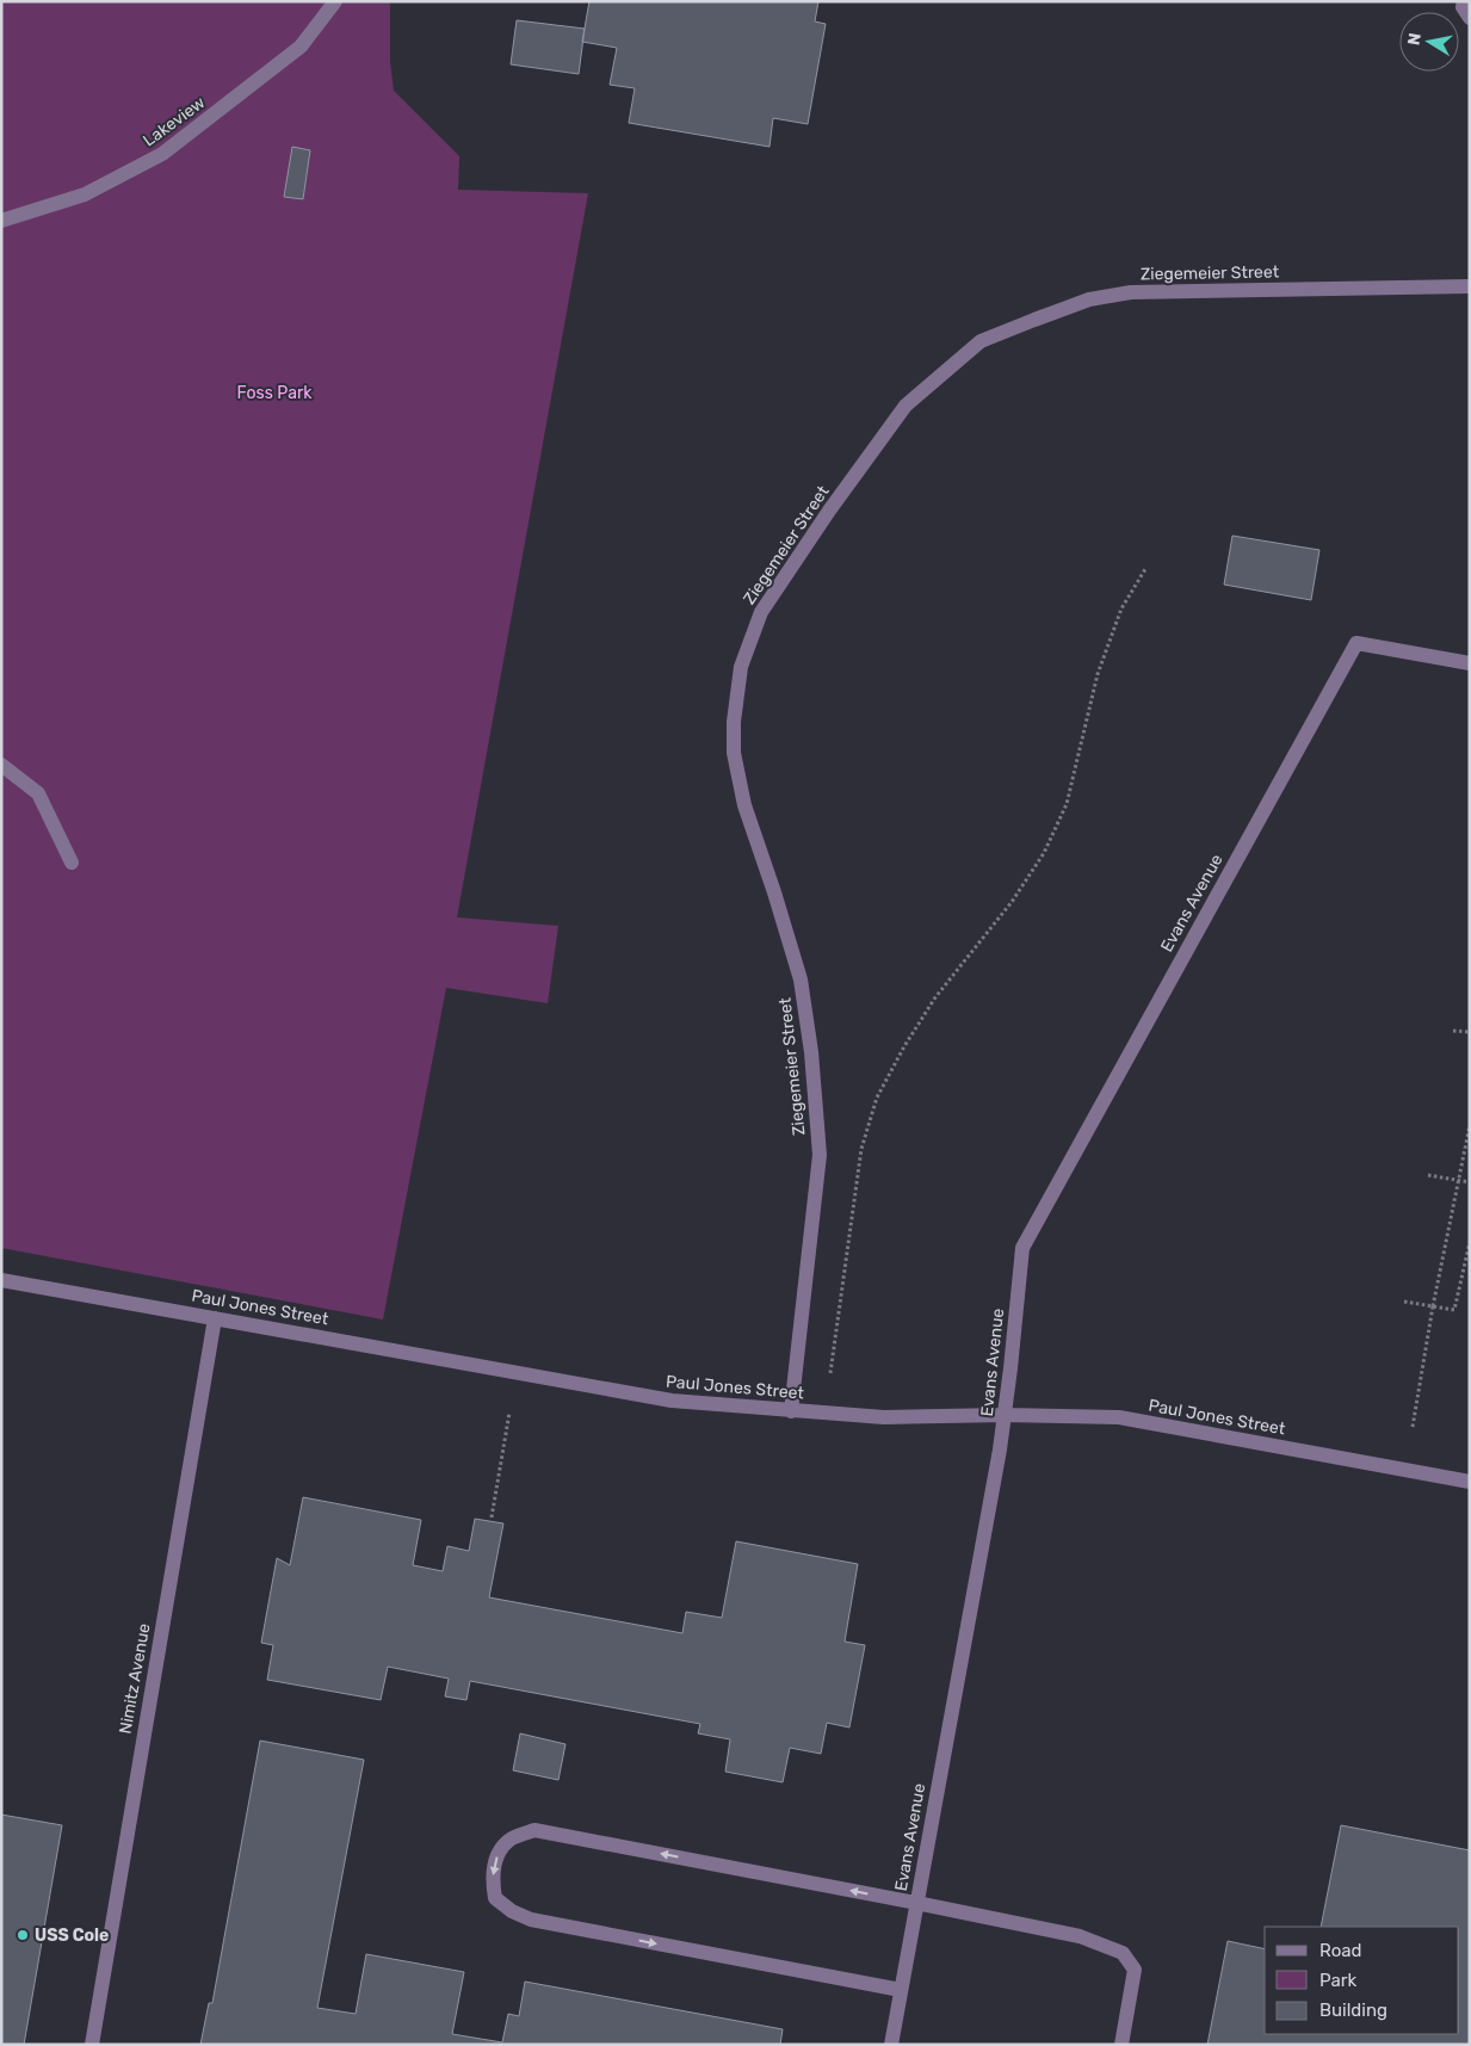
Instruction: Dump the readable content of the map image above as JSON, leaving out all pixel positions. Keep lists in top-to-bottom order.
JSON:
{
  "streets": {
    "street": [
      "Lakeview",
      "Ziegemeier Street",
      "Evans Avenue",
      "Paul Jones Street",
      "Nimitz Avenue"
    ]
  },
  "crossings": [
    ["Ziegemeier Street", "Paul Jones Street"],
    ["Evans Avenue", "Paul Jones Street"],
    ["Paul Jones Street", "Nimitz Avenue"]
  ],
  "parks": ["Foss Park"],
  "places": ["USS Cole"],
  "legend": ["Road", "Park", "Building"],
  "north": "left"
}
